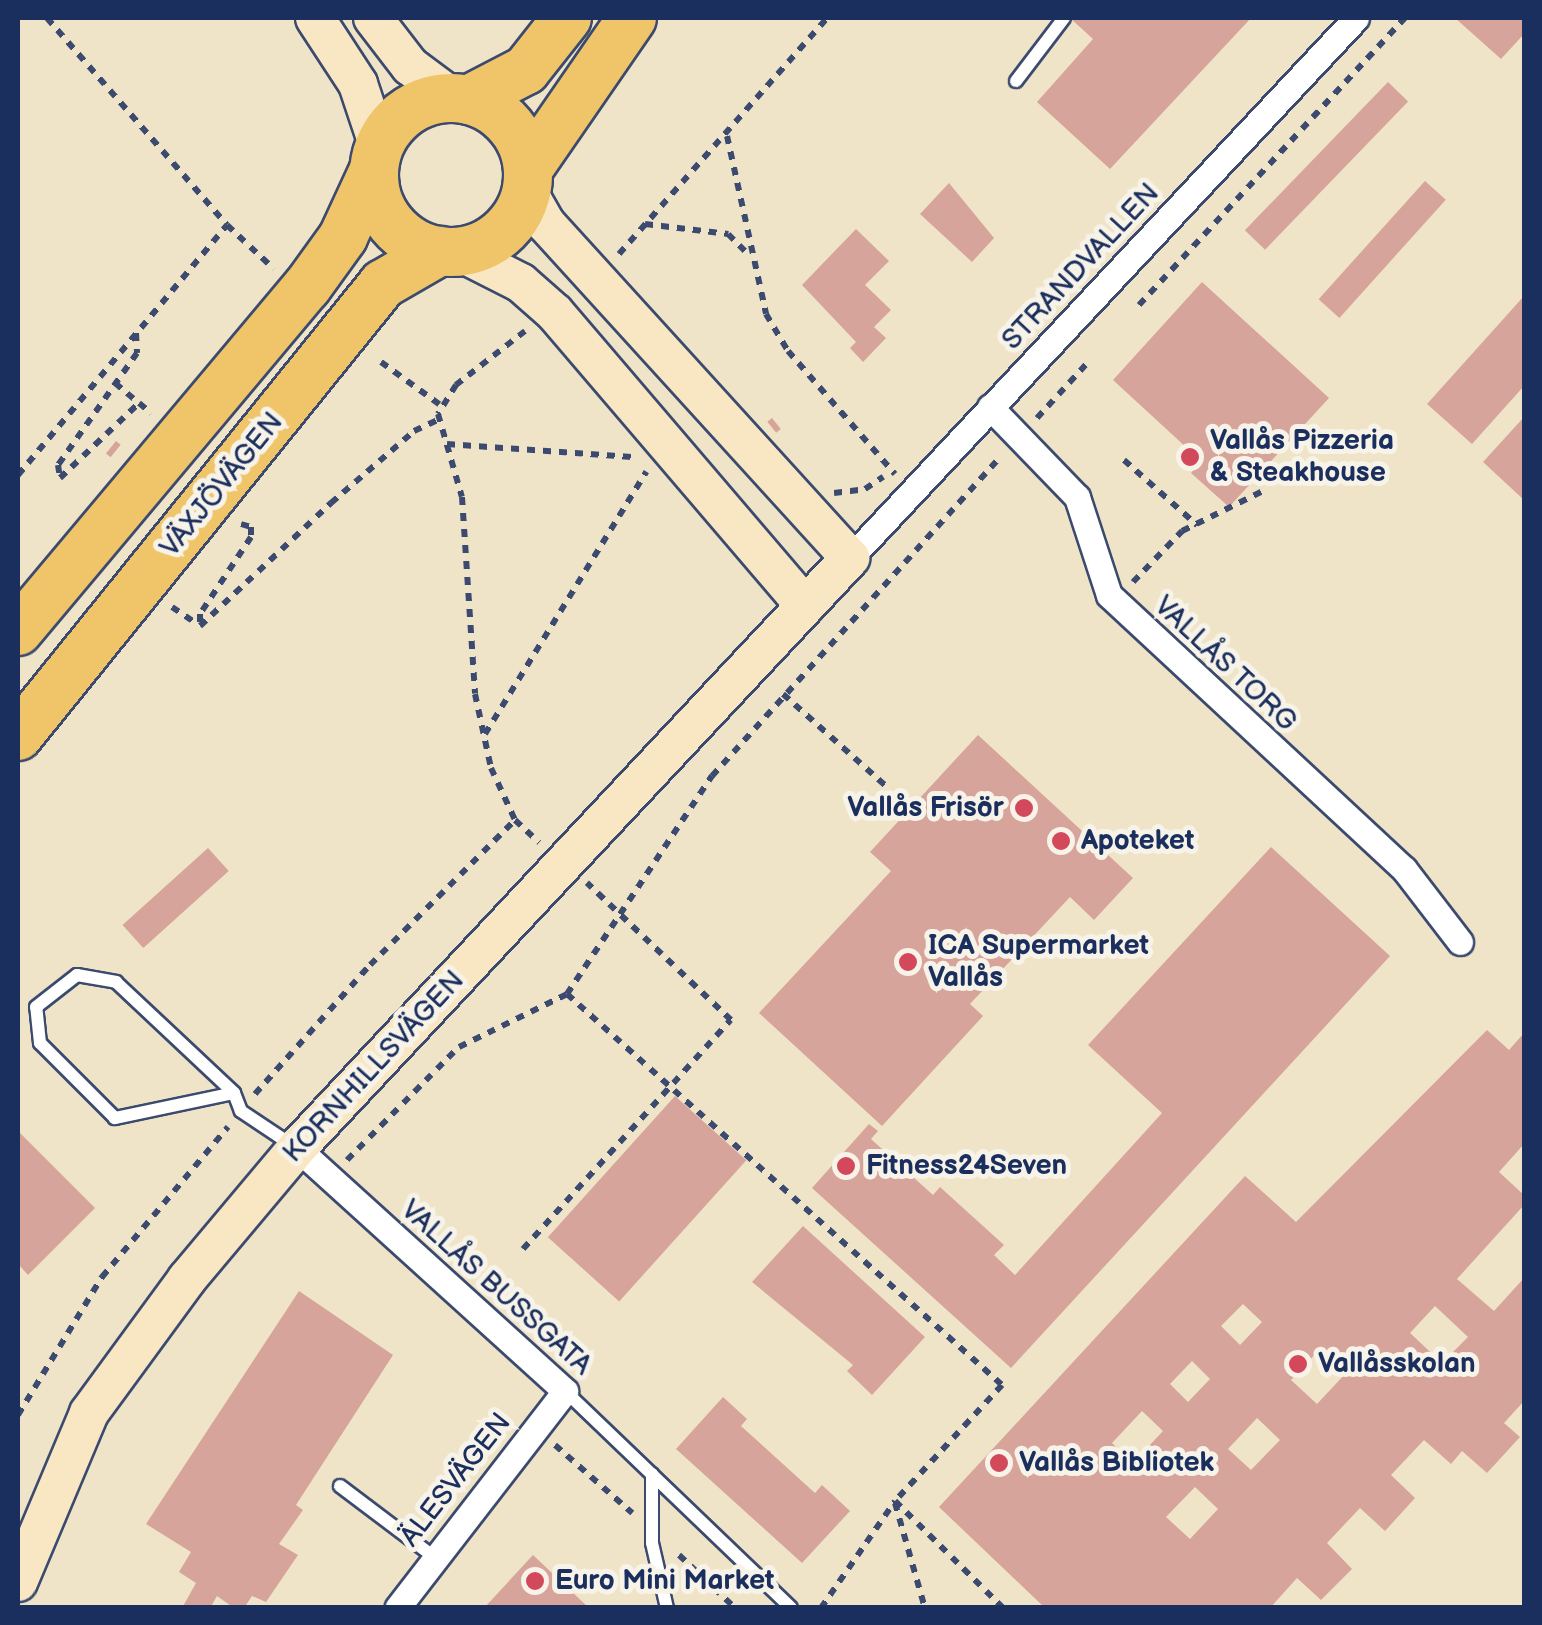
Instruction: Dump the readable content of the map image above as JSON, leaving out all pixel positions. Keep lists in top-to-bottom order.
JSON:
{
  "streets": {
    "highway": ["VÄXJÖVÄGEN"],
    "street": [
      "STRANDVALLEN",
      "VALLÅS TORG",
      "KORNHILLSVÄGEN",
      "VALLÅS BUSSGATA",
      "ÄLESVÄGEN"
    ]
  },
  "crossings": [
    ["STRANDVALLEN", "VALLÅS TORG"],
    ["STRANDVALLEN", "KORNHILLSVÄGEN"],
    ["KORNHILLSVÄGEN", "VALLÅS BUSSGATA"],
    ["VALLÅS BUSSGATA", "ÄLESVÄGEN"]
  ],
  "places": [
    "Vallås Pizzeria & Steakhouse",
    "Vallås Frisör",
    "Apoteket",
    "ICA Supermarket Vallås",
    "Fitness24Seven",
    "Vallåsskolan",
    "Vallås Bibliotek",
    "Euro Mini Market"
  ]
}
